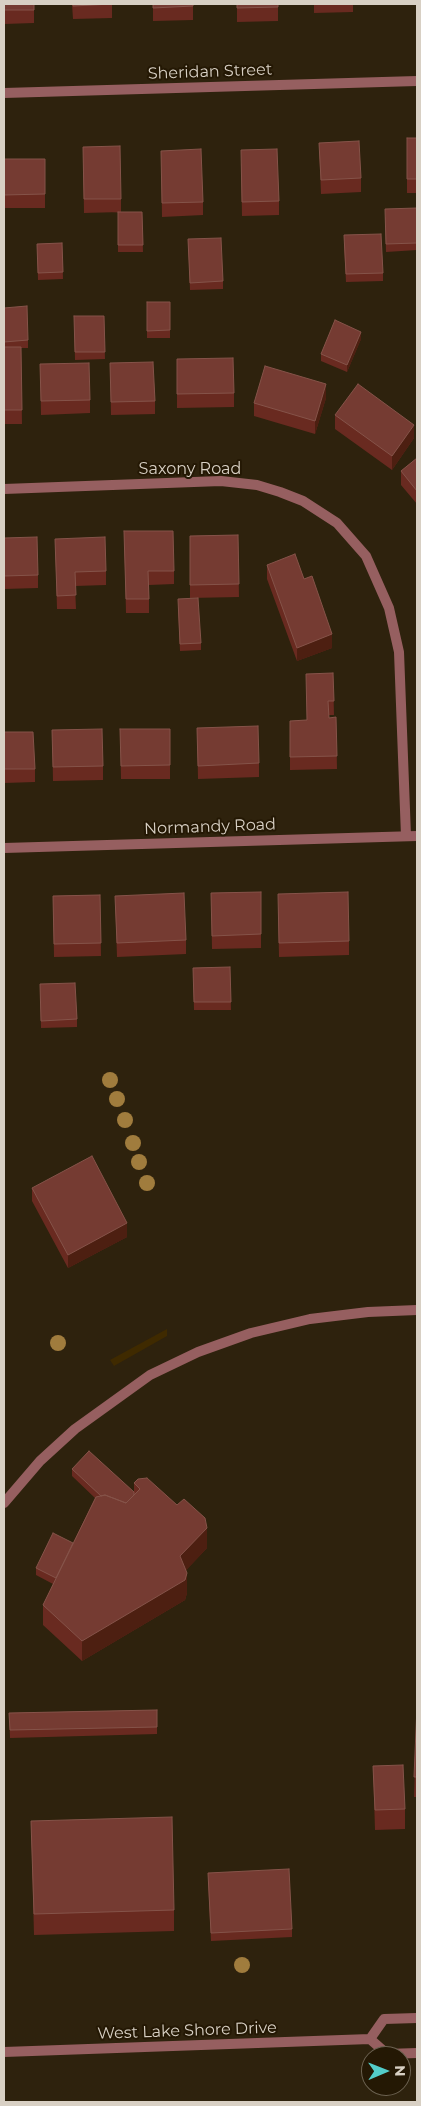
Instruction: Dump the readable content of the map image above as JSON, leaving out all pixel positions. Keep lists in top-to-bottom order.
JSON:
{
  "streets": {
    "street": [
      "Sheridan Street",
      "Saxony Road",
      "Normandy Road",
      "West Lake Shore Drive"
    ]
  },
  "crossings": [
    ["Saxony Road", "Normandy Road"]
  ],
  "north": "right"
}
